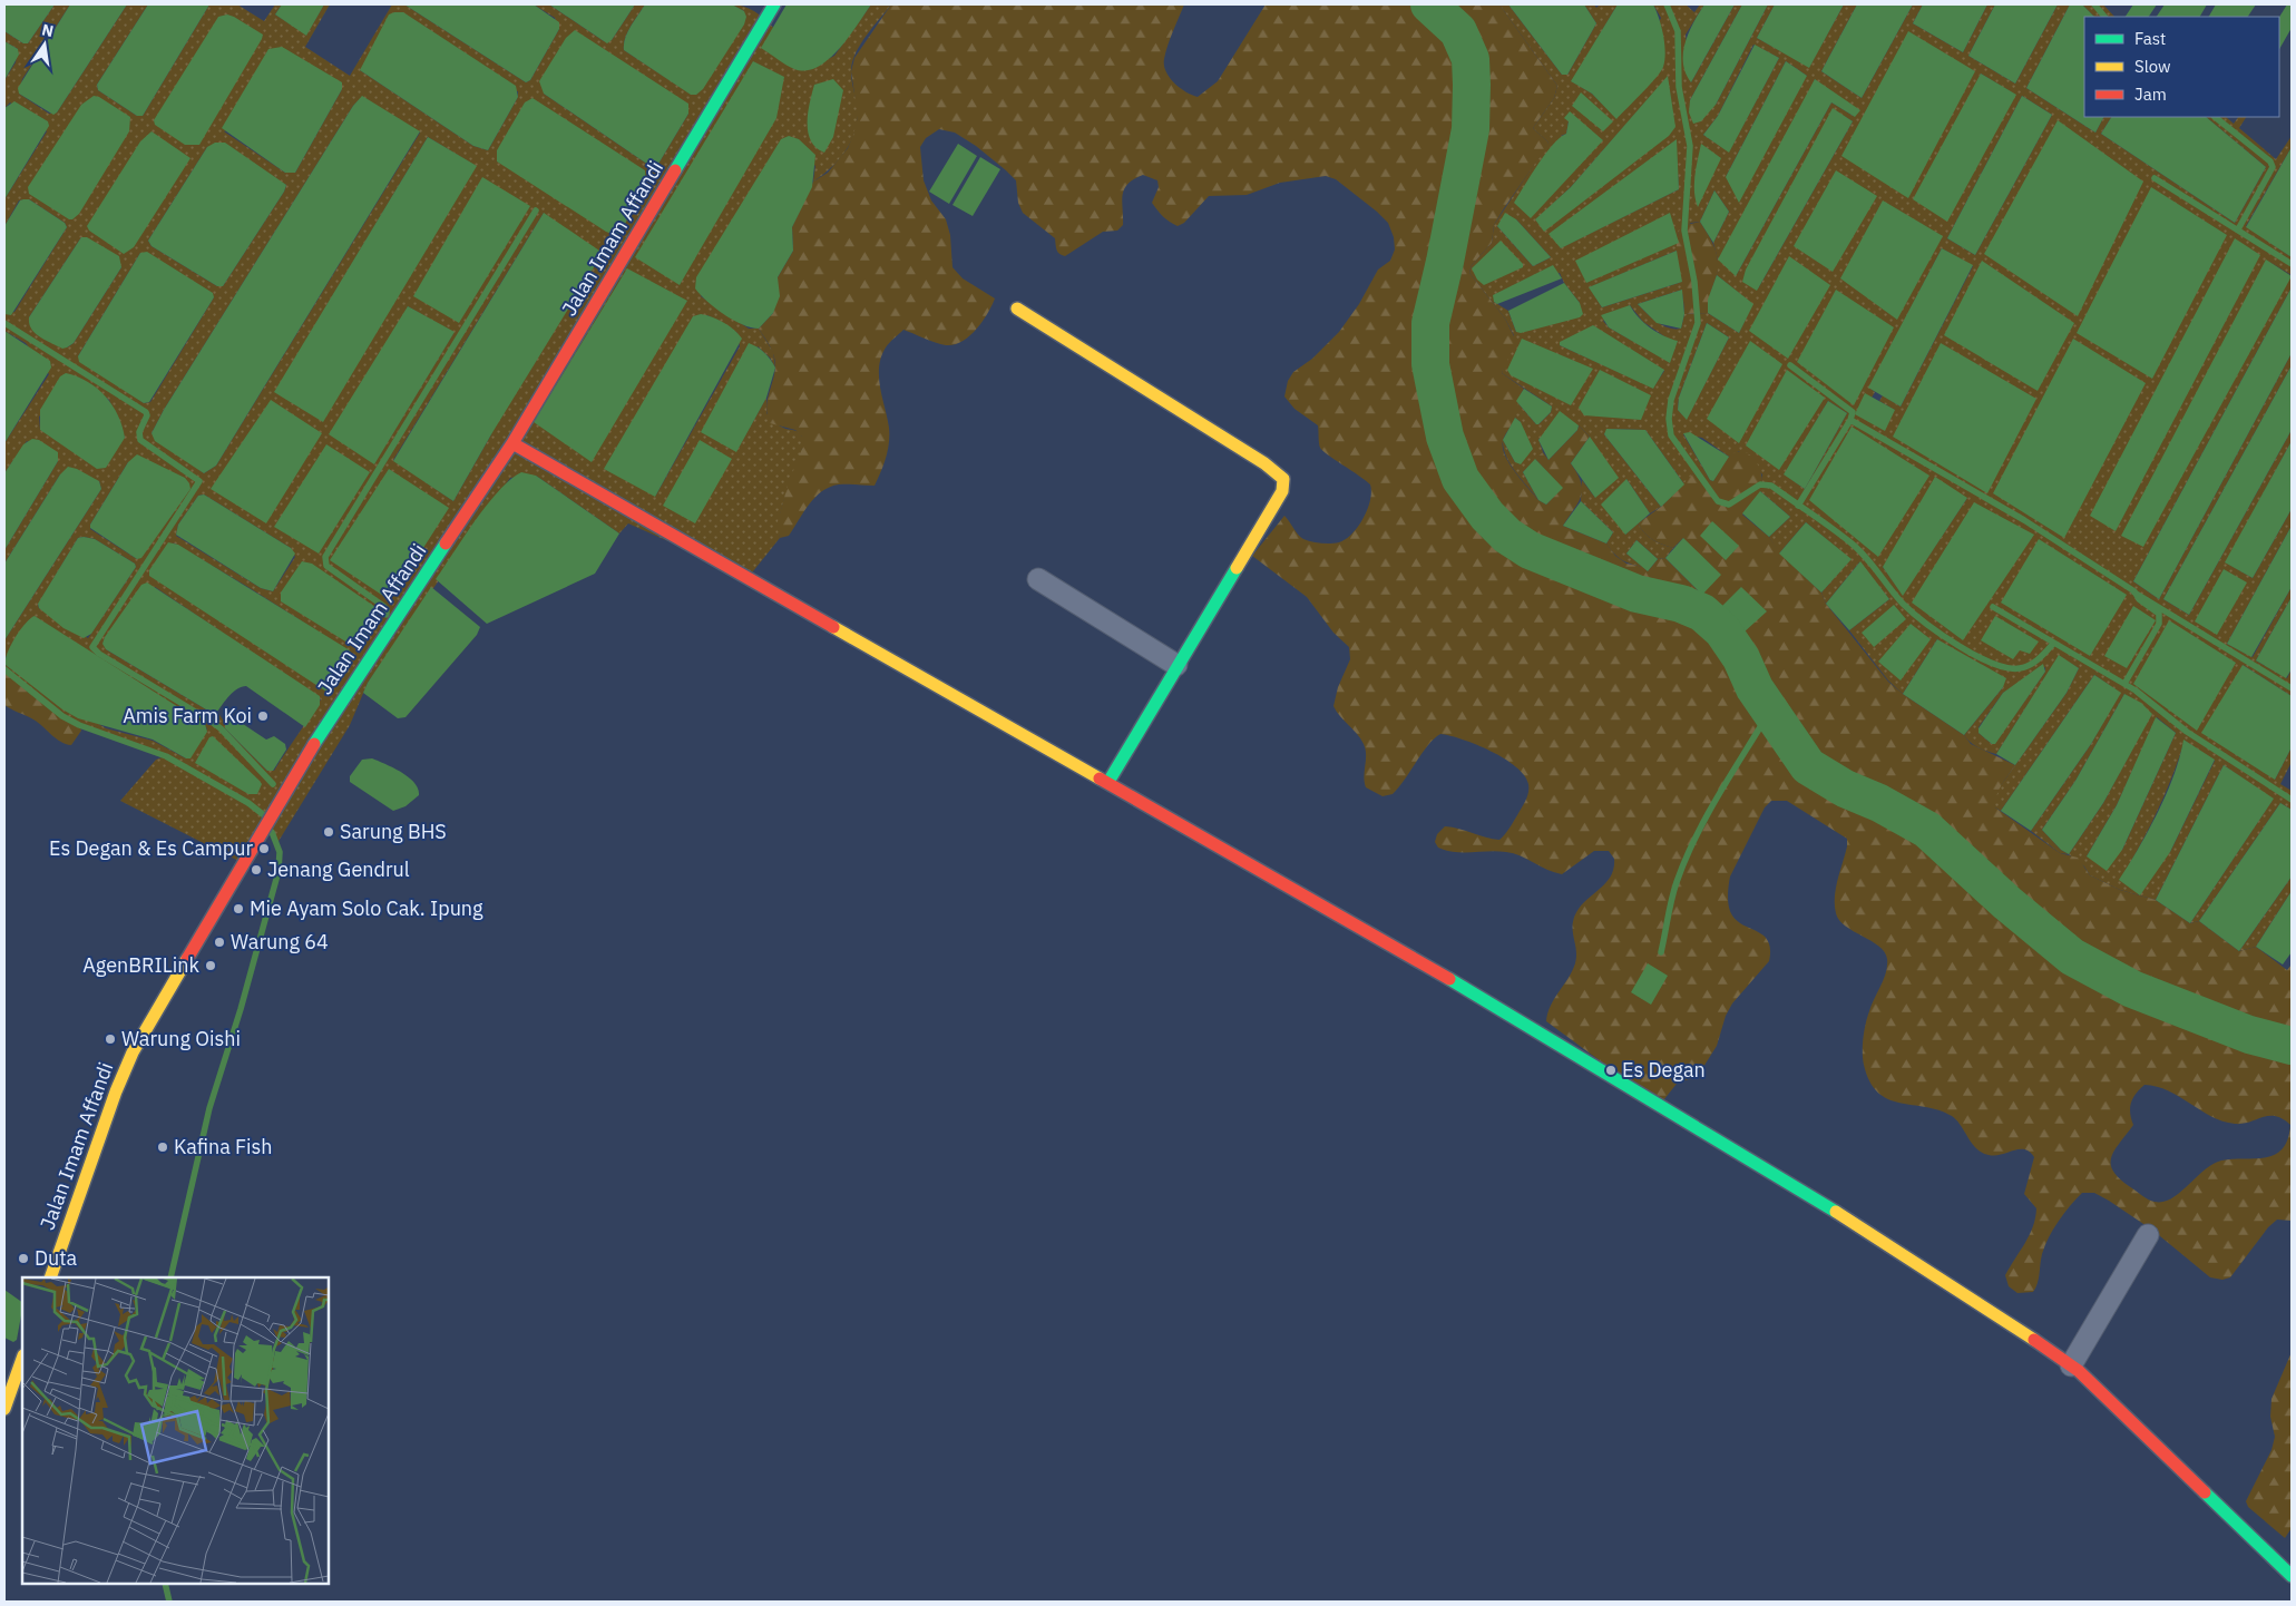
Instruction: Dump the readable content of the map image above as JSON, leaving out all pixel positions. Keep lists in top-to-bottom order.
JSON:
{
  "streets": {
    "street": ["Jalan Imam Affandi"]
  },
  "places": [
    "Amis Farm Koi",
    "Sarung BHS",
    "Es Degan & Es Campur",
    "Jenang Gendrul",
    "Mie Ayam Solo Cak. Ipung",
    "Warung 64",
    "AgenBRILink",
    "Warung Oishi",
    "Es Degan",
    "Kafina Fish",
    "Duta"
  ],
  "legend": ["Fast", "Slow", "Jam"],
  "north": "top"
}
